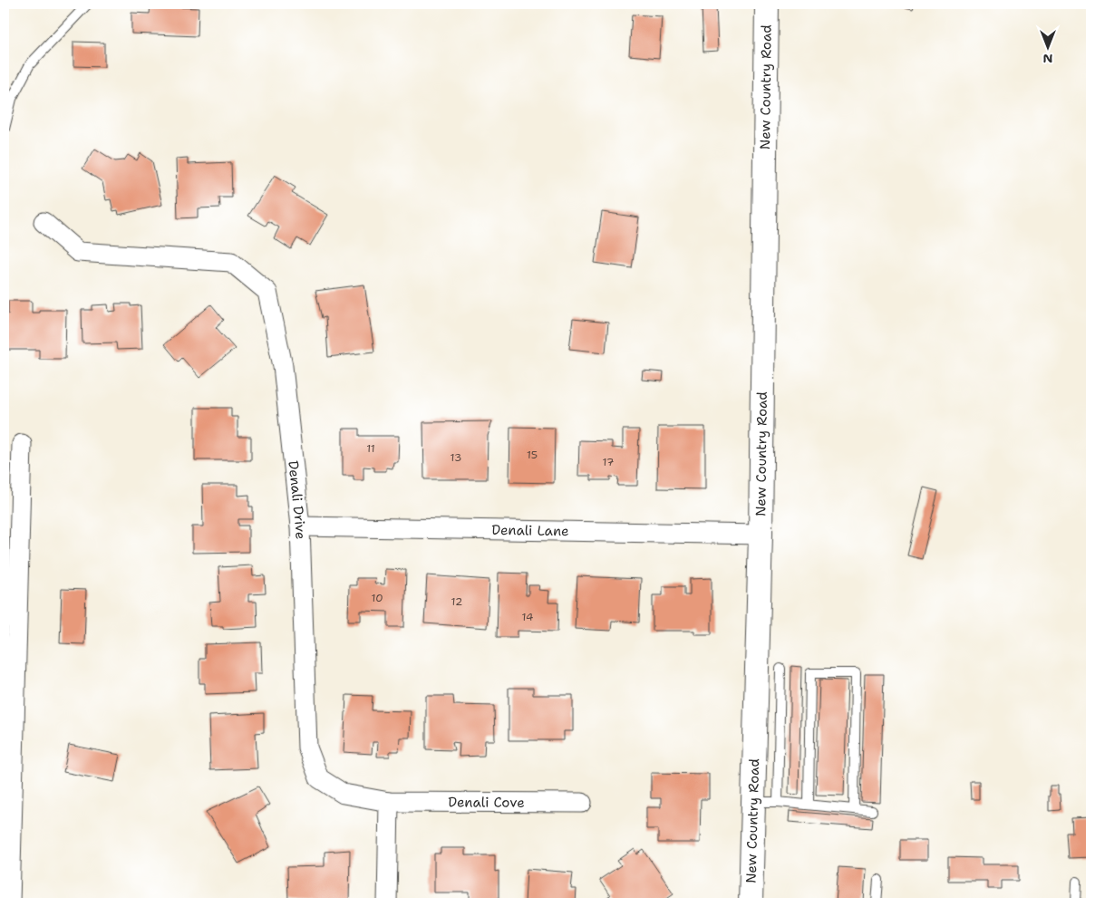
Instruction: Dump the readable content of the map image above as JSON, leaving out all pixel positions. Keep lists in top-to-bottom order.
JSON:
{
  "streets": {
    "street": [
      "New Country Road",
      "Denali Drive",
      "Denali Lane",
      "Denali Cove"
    ]
  },
  "crossings": [
    ["New Country Road", "Denali Lane"],
    ["Denali Drive", "Denali Lane"],
    ["Denali Drive", "Denali Cove"]
  ],
  "house_numbers": [
    "11",
    "15",
    "13",
    "17",
    "10",
    "12",
    "14"
  ],
  "north": "bottom"
}
